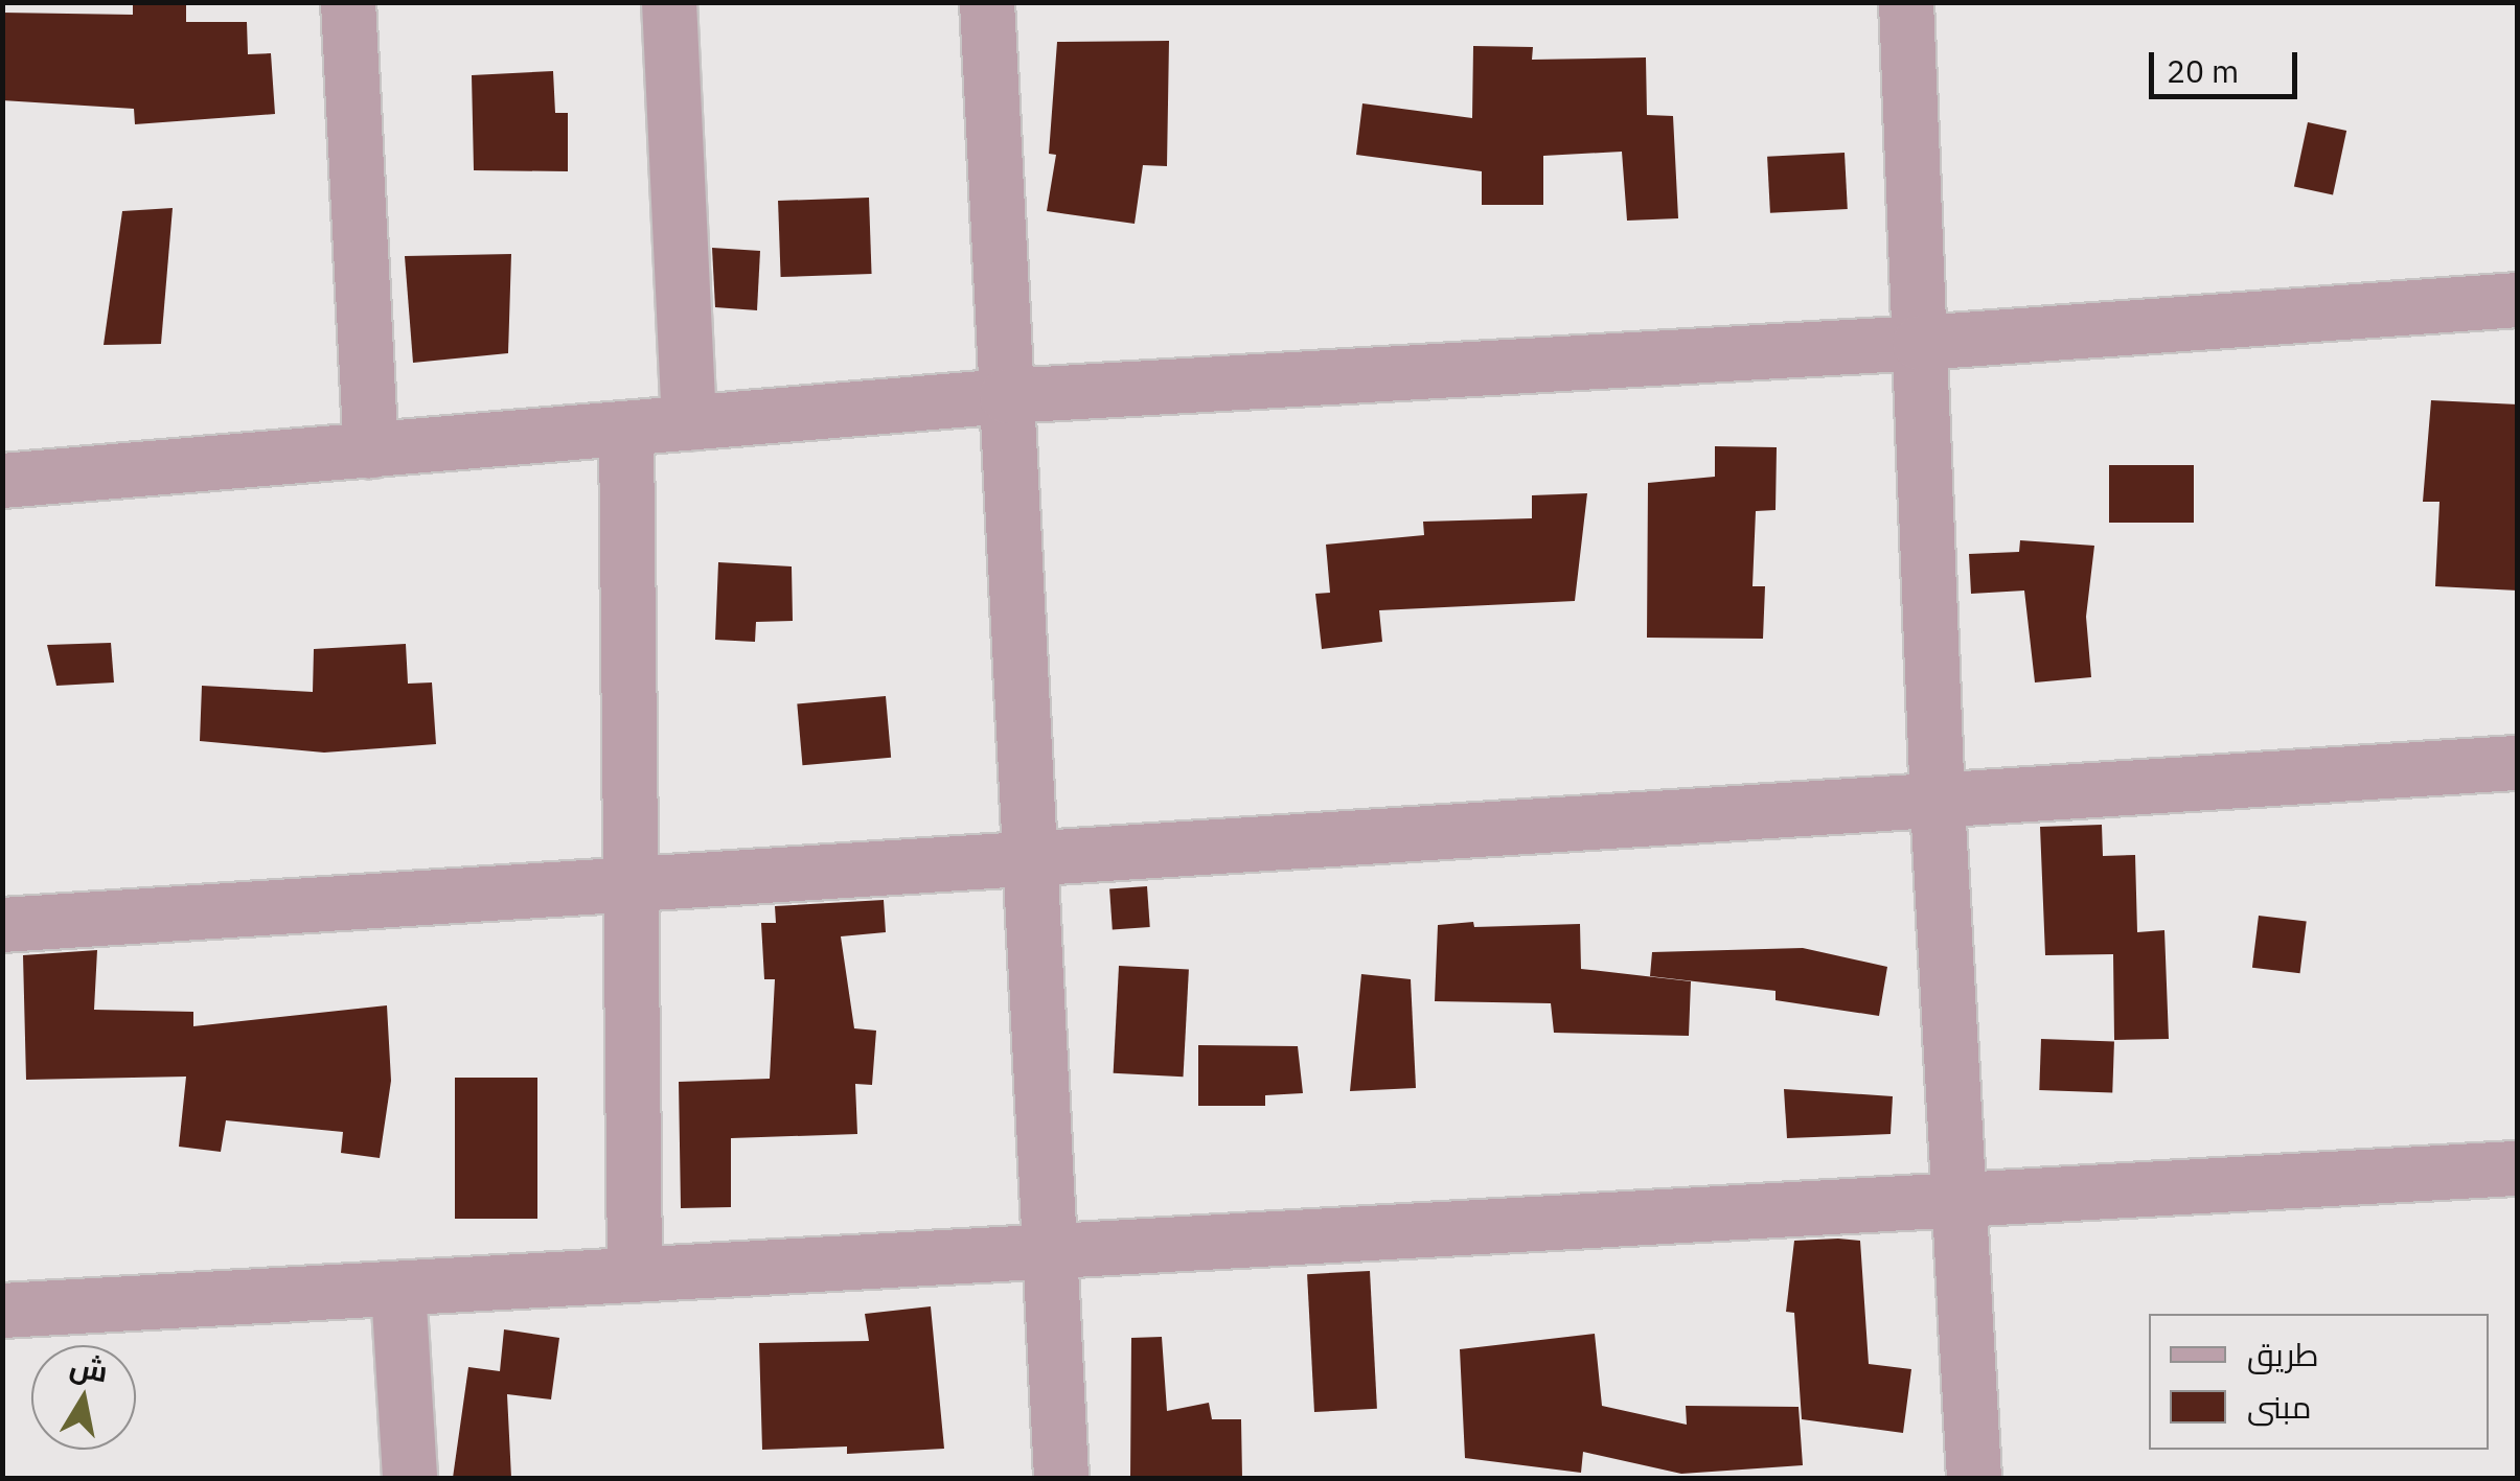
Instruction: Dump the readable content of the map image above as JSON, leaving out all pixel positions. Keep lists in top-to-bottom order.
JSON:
{
  "legend": ["طريق", "مبنى"],
  "scale_bar": "20 m",
  "north": "top"
}
